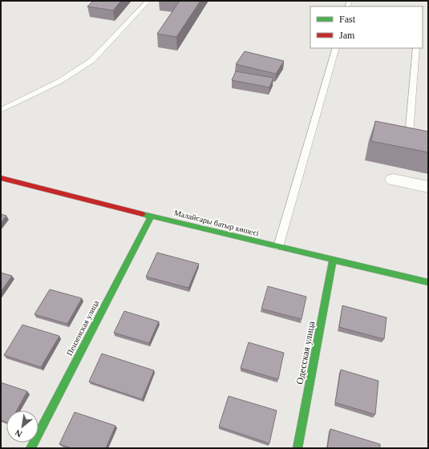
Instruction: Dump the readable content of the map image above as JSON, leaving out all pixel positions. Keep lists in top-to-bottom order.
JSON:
{
  "streets": {
    "main road": ["Малайсары батыр көшесі", "Пензенская улица", "Одесская улица"]
  },
  "crossings": [
    ["Малайсары батыр көшесі", "Пензенская улица"],
    ["Малайсары батыр көшесі", "Одесская улица"]
  ],
  "legend": ["Fast", "Jam"],
  "north": "bottom left"
}
